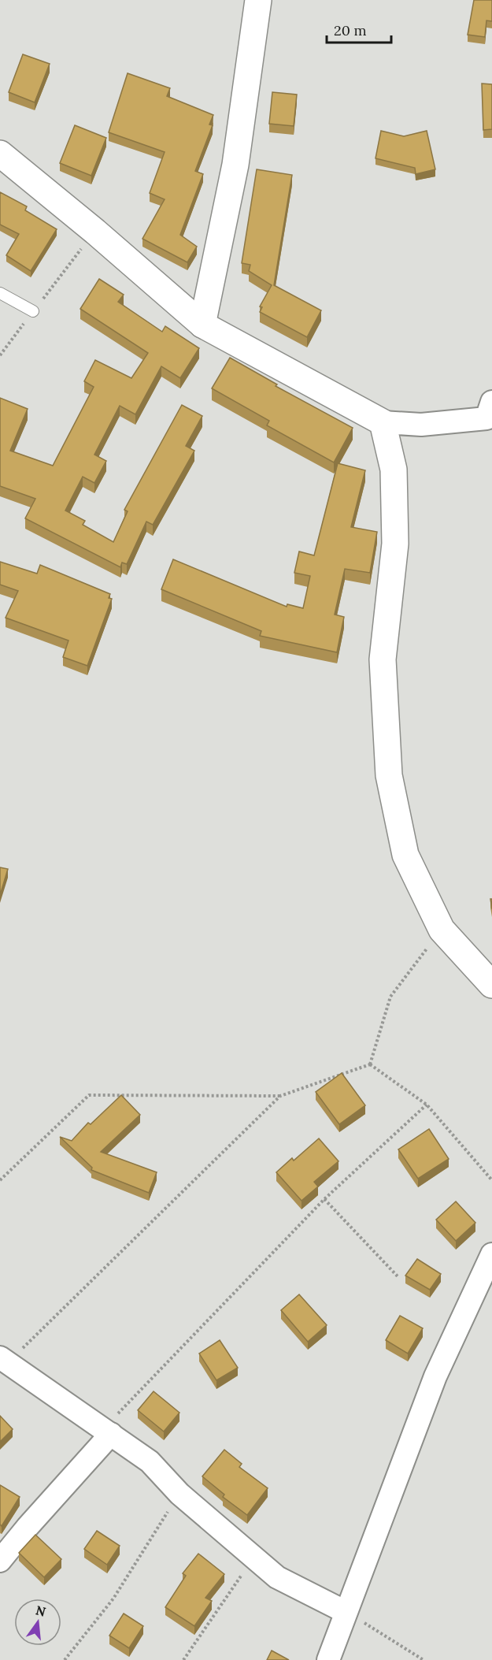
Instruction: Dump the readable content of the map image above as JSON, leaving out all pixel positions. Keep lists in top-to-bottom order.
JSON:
{
  "scale_bar": "20 m",
  "north": "top"
}
